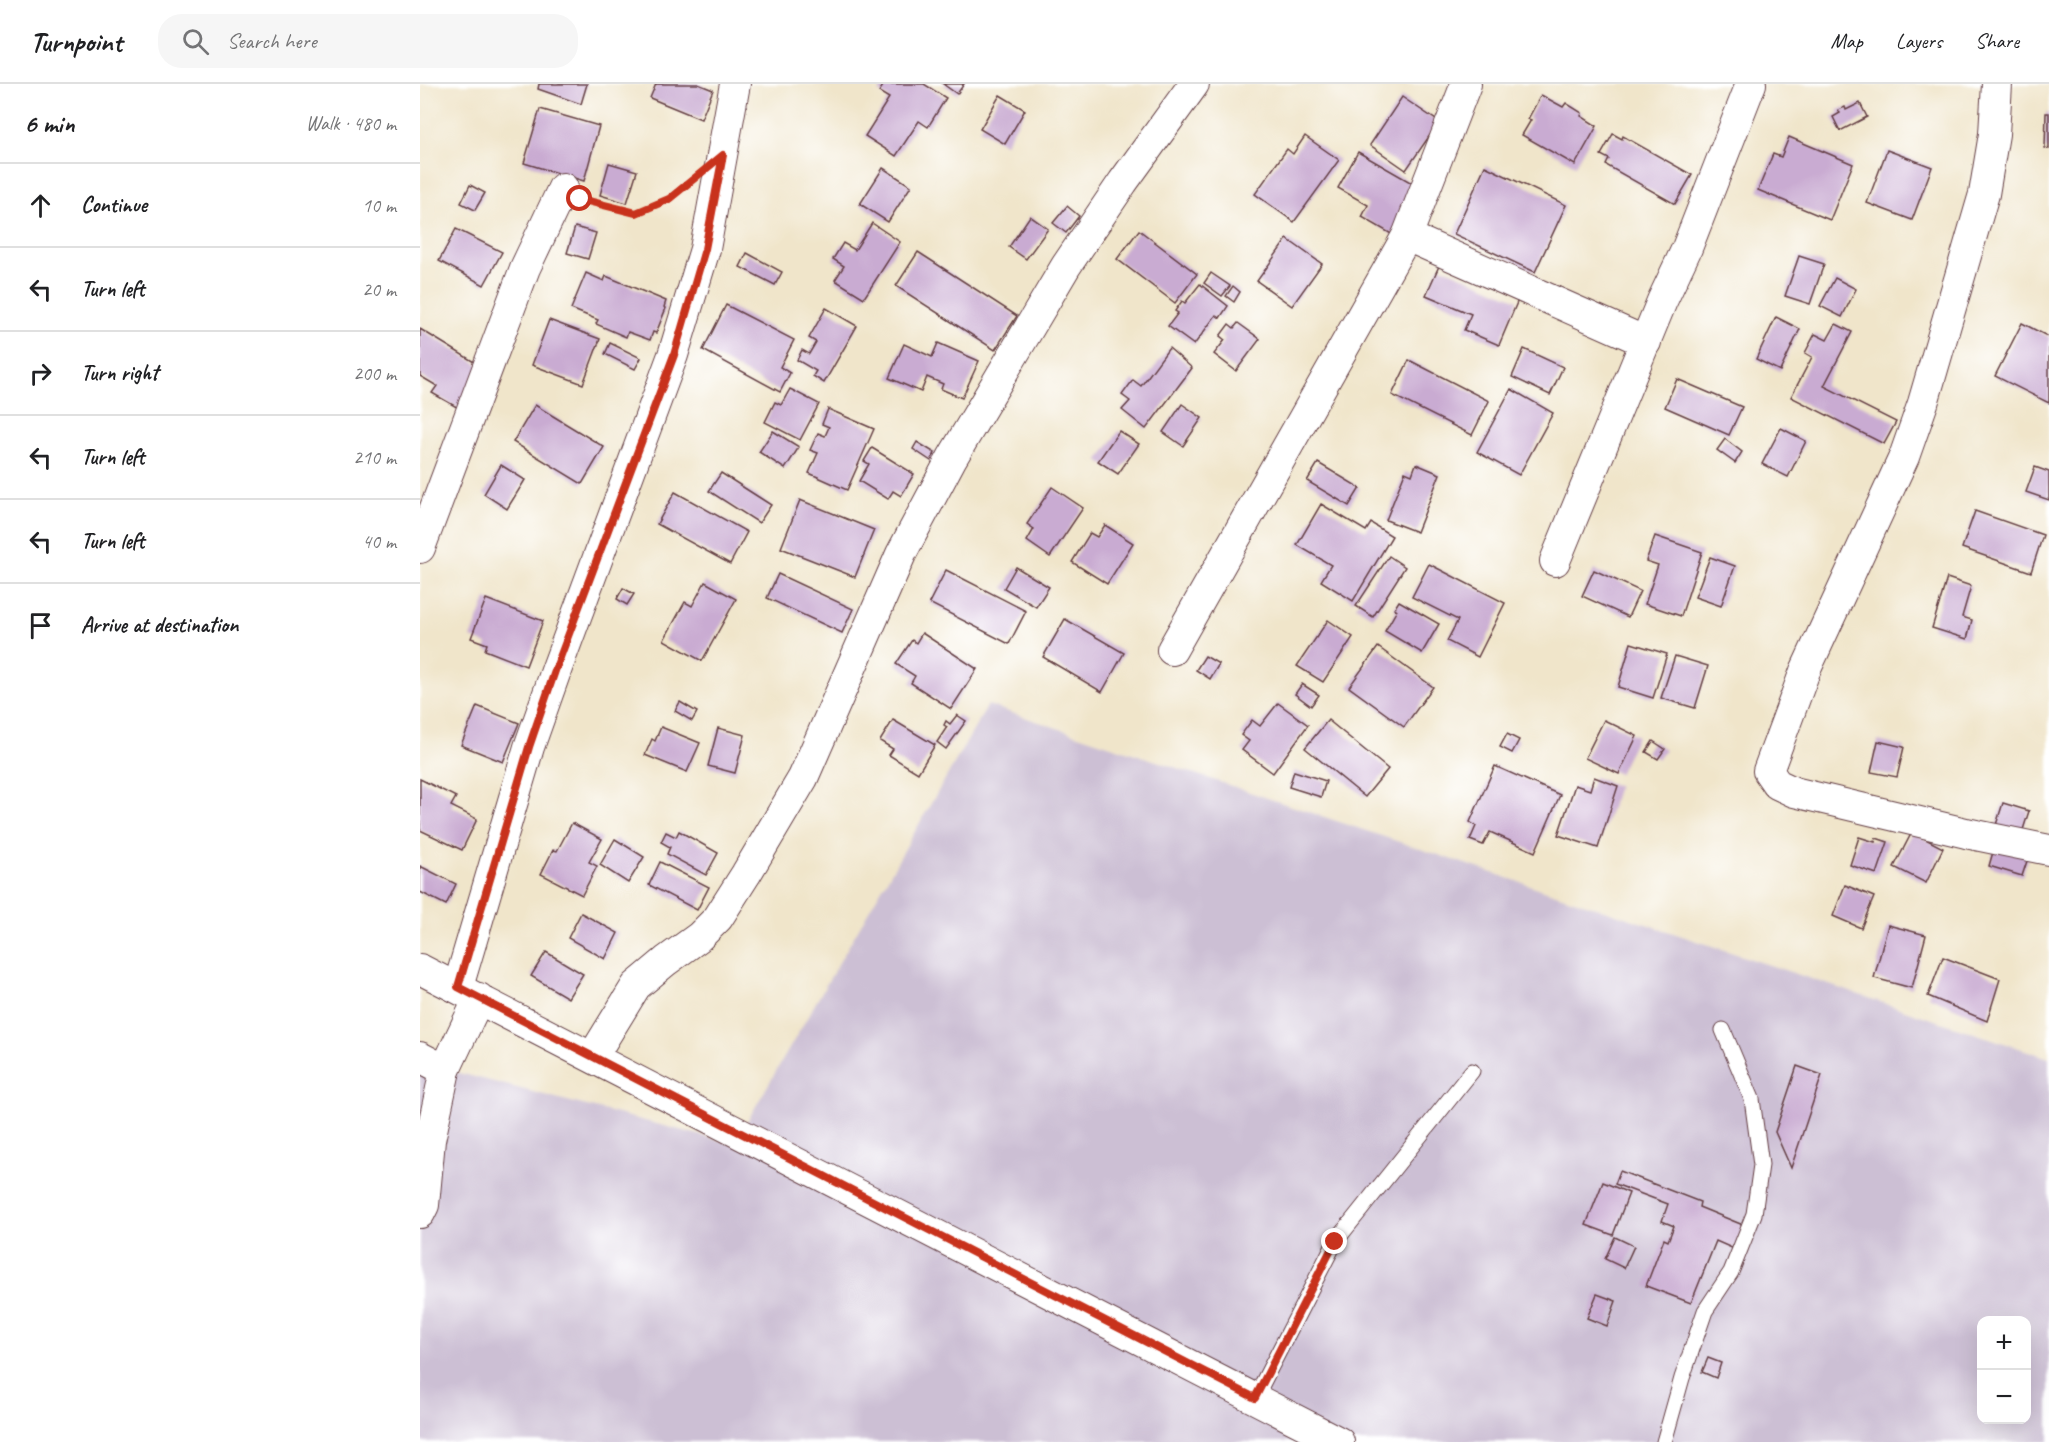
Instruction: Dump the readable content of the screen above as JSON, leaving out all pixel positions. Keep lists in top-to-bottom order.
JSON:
{
  "page": {
    "header": "Turnpoint",
    "search": "Search here",
    "nav": ["Map", "Layers", "Share"],
    "heading": ["6 min", "Walk · 480 m"],
    "list": [
      ["Continue", "10 m"],
      ["Turn left", "20 m"],
      ["Turn right", "200 m"],
      ["Turn left", "210 m"],
      ["Turn left", "40 m"],
      "Arrive at destination"
    ],
    "map_buttons": ["+", "−"]
  }
}
